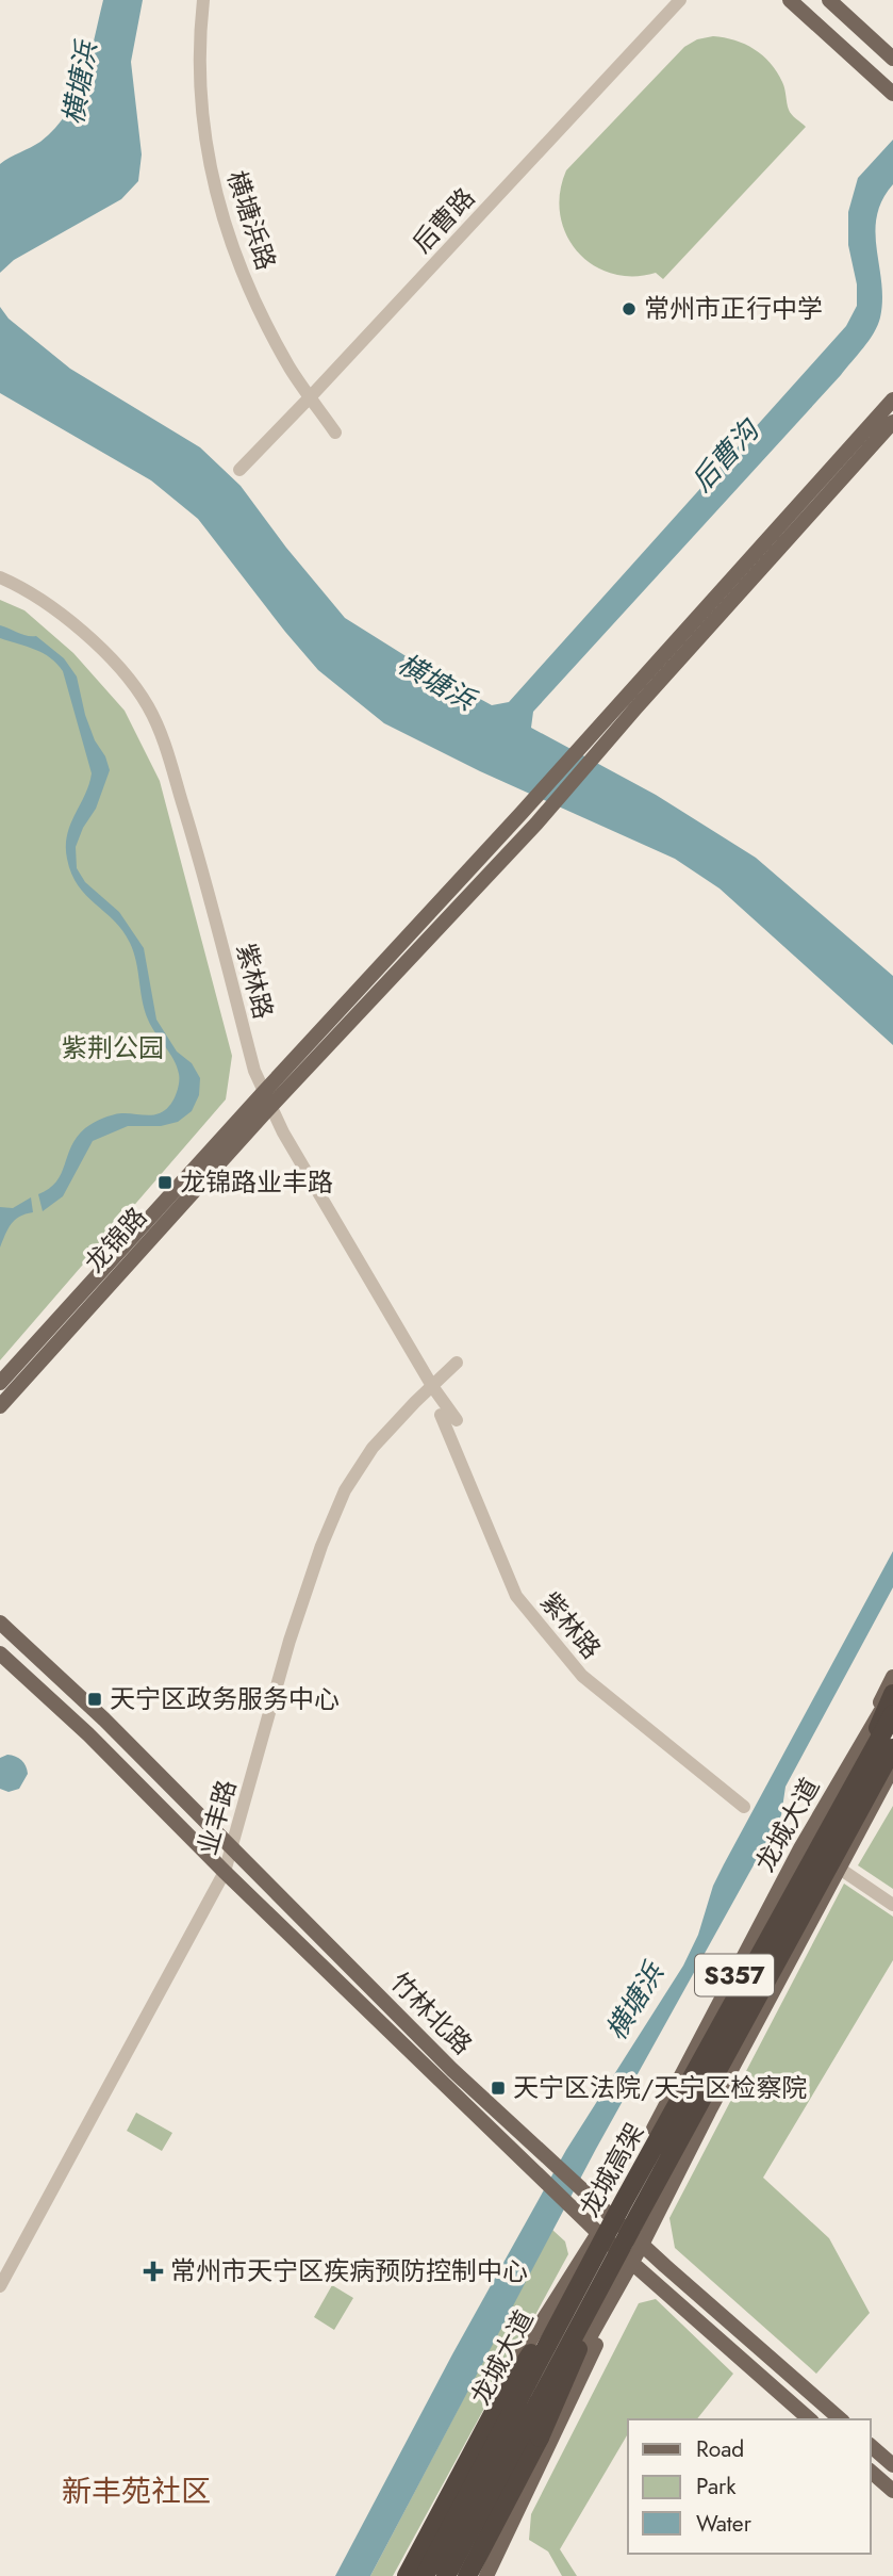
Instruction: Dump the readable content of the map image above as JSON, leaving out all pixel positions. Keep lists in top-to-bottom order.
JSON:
{
  "streets": {
    "highway": ["龙城高架"],
    "main road": [
      "龙锦路",
      "龙城大道",
      "S357",
      "竹林北路"
    ],
    "street": [
      "横塘浜路",
      "后曹路",
      "紫林路",
      "业丰路"
    ]
  },
  "crossings": [
    ["横塘浜路", "后曹路"],
    ["紫林路", "龙锦路"],
    ["紫林路", "业丰路"],
    ["业丰路", "竹林北路"],
    ["龙城大道", "竹林北路"],
    ["S357", "竹林北路"],
    ["S357", "龙城高架"]
  ],
  "districts": ["新丰苑社区"],
  "water": ["横塘浜", "后曹沟"],
  "parks": ["紫荆公园"],
  "places": {
    "other": ["常州市正行中学"],
    "transit": ["龙锦路业丰路", "天宁区政务服务中心", "天宁区法院/天宁区检察院"],
    "health": ["常州市天宁区疾病预防控制中心"]
  },
  "legend": ["Road", "Park", "Water"]
}
